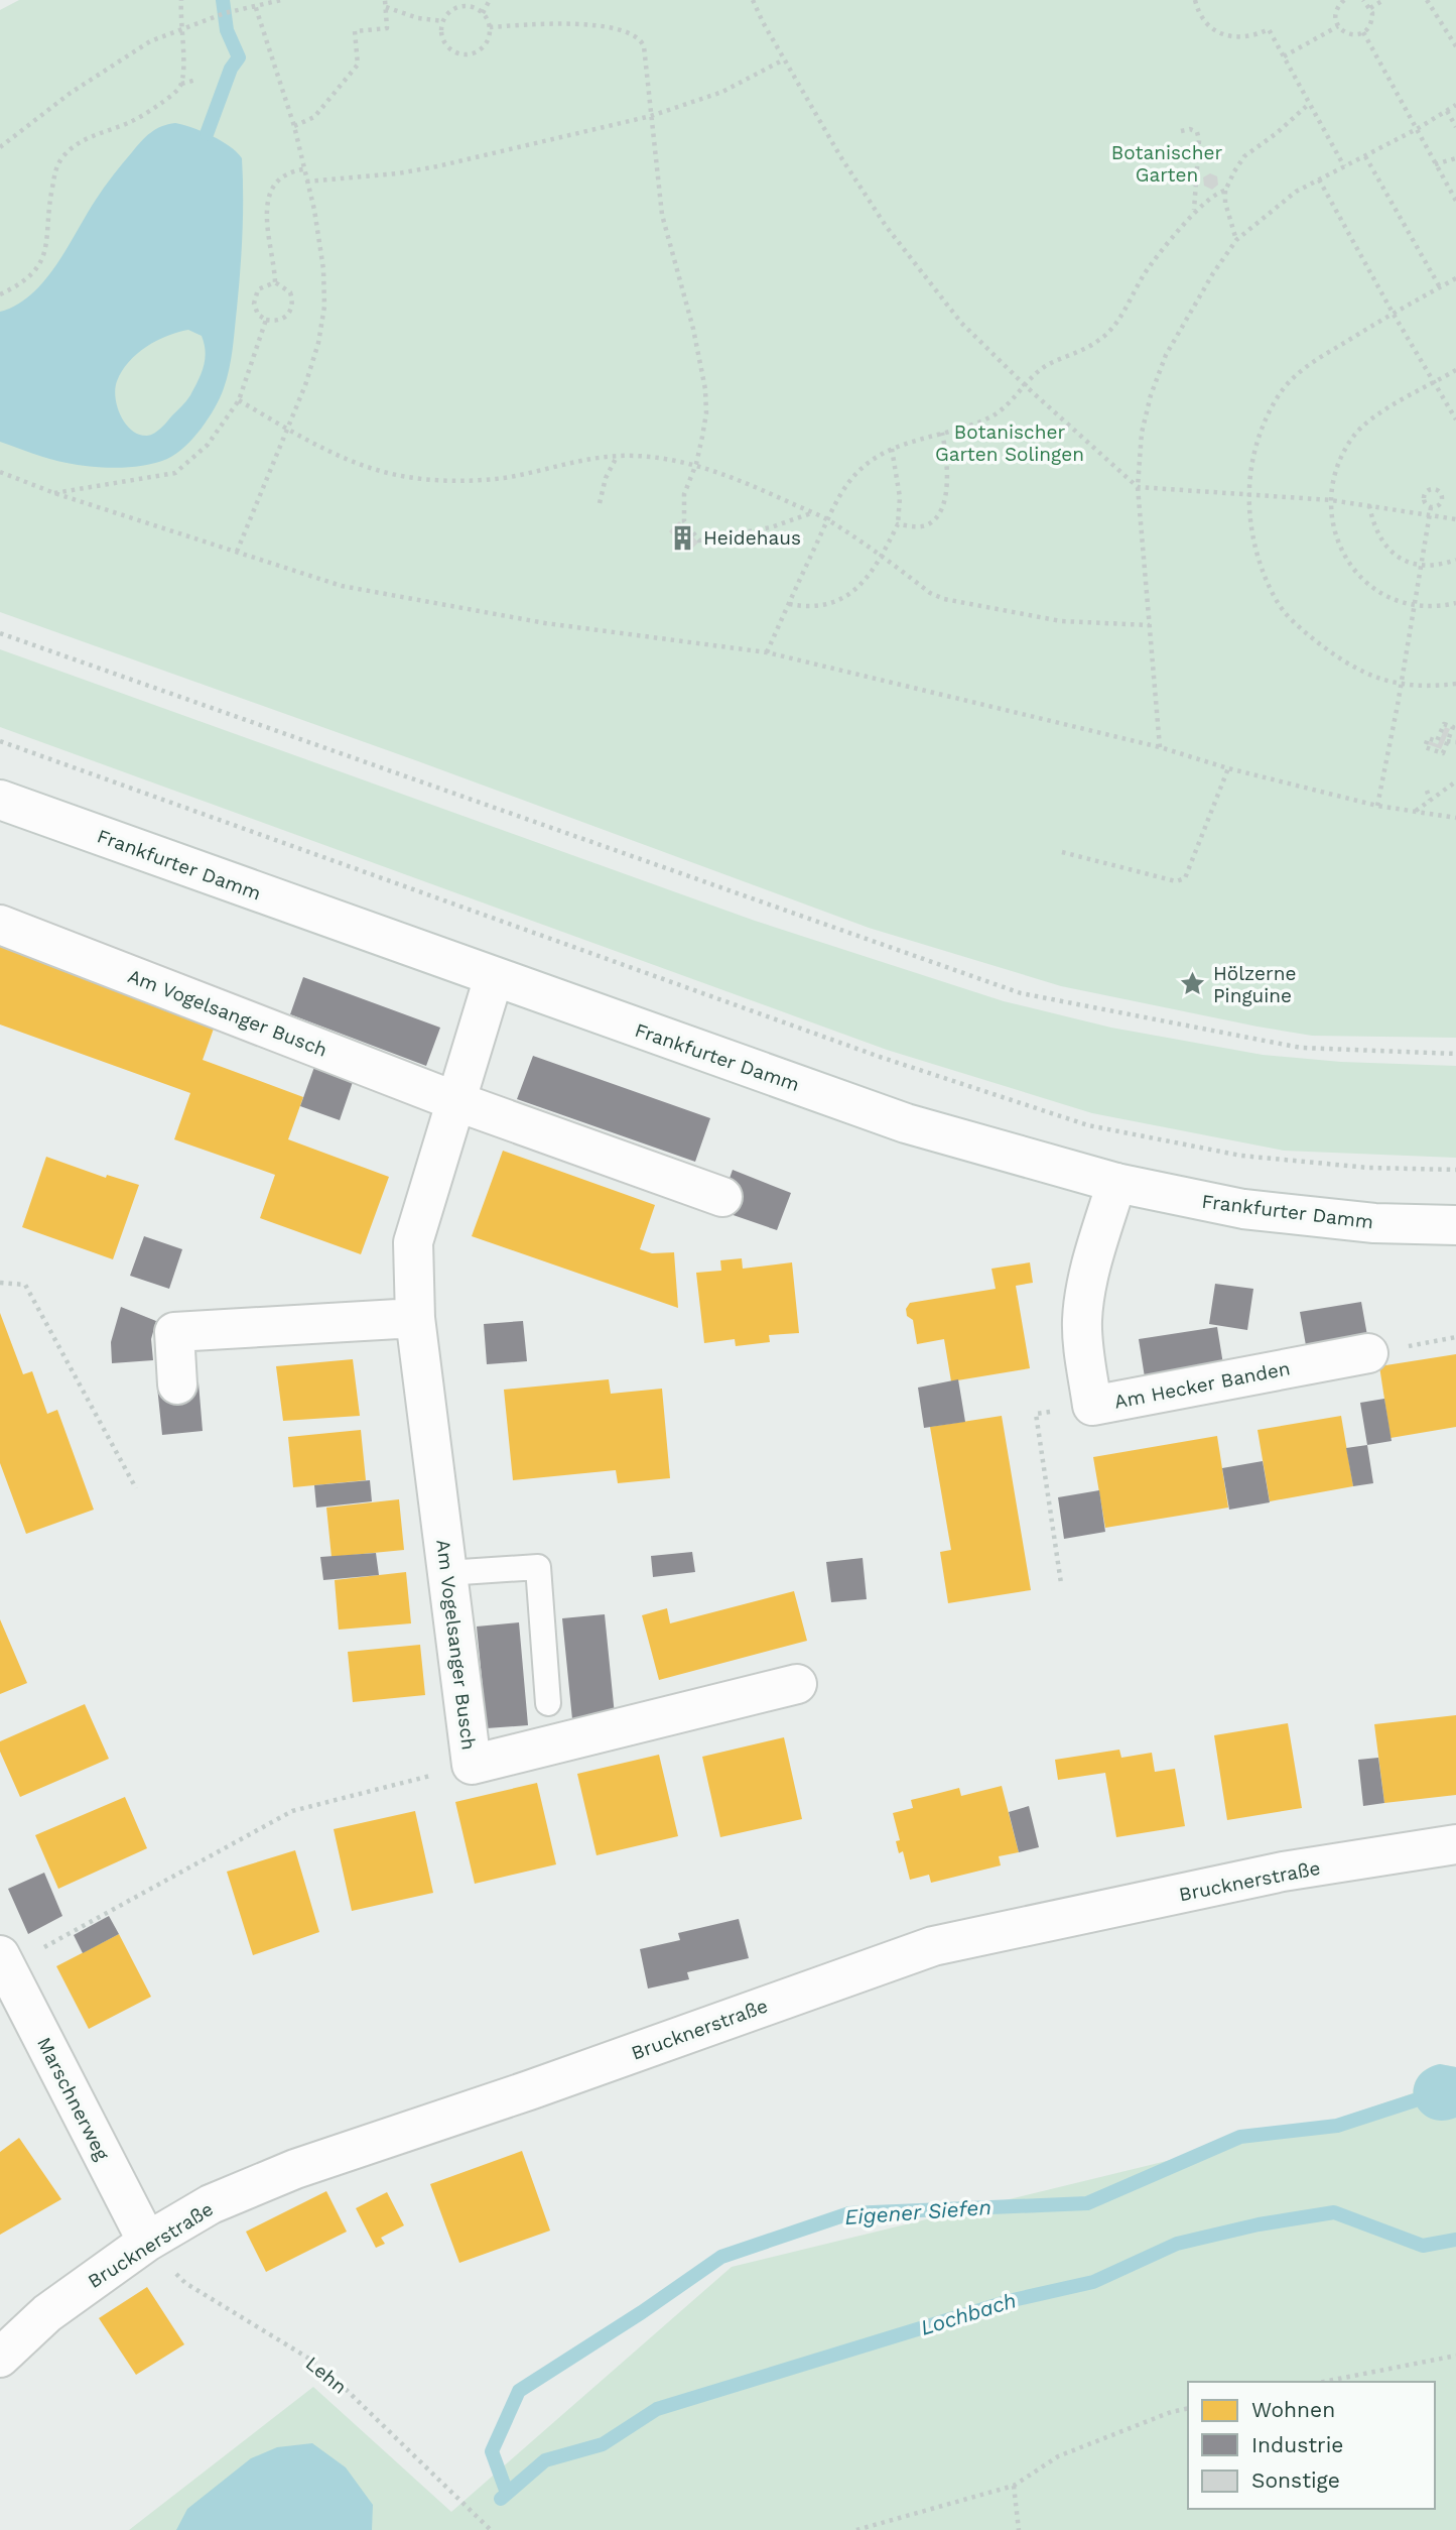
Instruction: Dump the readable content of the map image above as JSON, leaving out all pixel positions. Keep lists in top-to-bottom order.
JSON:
{
  "streets": {
    "street": [
      "Frankfurter Damm",
      "Am Vogelsanger Busch",
      "Am Hecker Banden",
      "Brucknerstraße",
      "Marschnerweg"
    ],
    "path": ["Lehn"]
  },
  "crossings": [
    ["Frankfurter Damm", "Am Vogelsanger Busch"],
    ["Frankfurter Damm", "Am Hecker Banden"],
    ["Brucknerstraße", "Marschnerweg"],
    ["Brucknerstraße", "Lehn"],
    ["Marschnerweg", "Lehn"]
  ],
  "water": ["Eigener Siefen", "Lochbach"],
  "parks": ["Botanischer Garten", "Botanischer Garten Solingen"],
  "places": {
    "building": ["Heidehaus"],
    "place": ["Hölzerne Pinguine"]
  },
  "legend": ["Wohnen", "Industrie", "Sonstige"]
}
